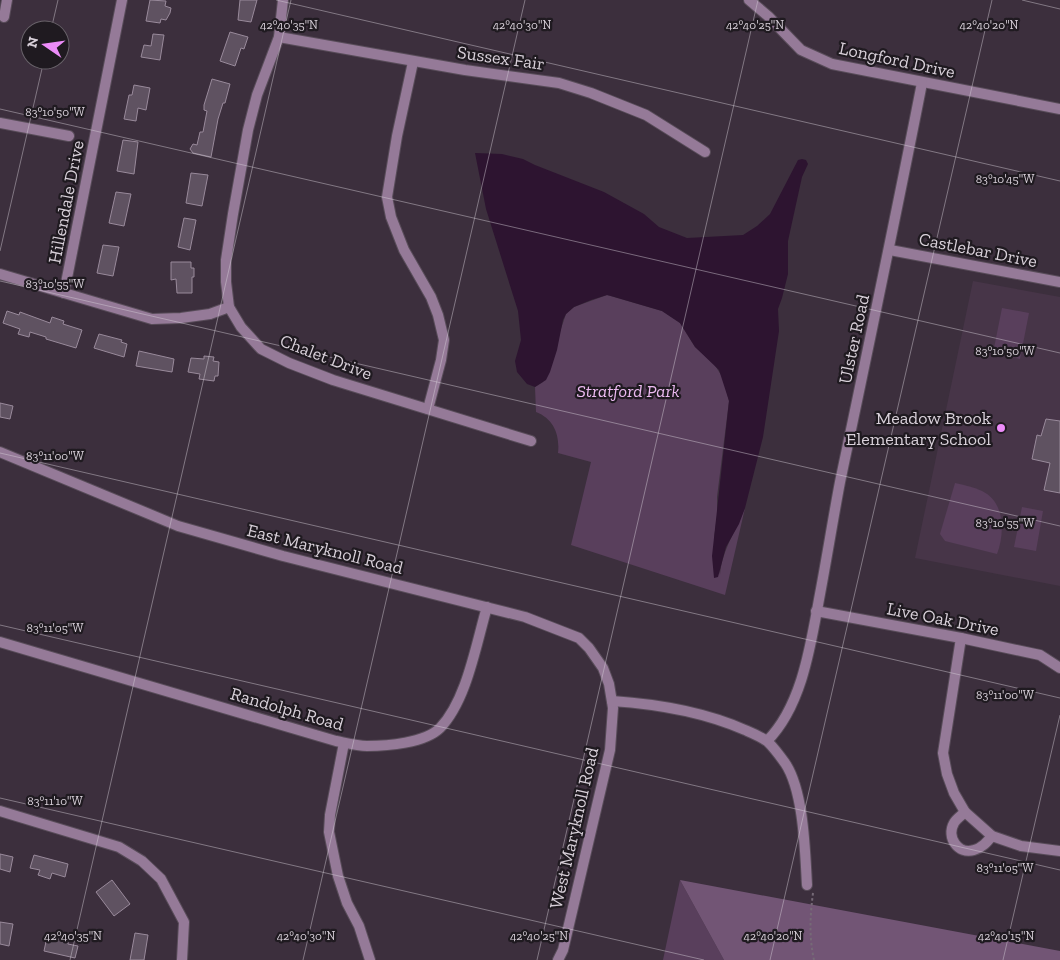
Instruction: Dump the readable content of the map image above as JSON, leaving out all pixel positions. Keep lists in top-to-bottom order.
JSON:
{
  "streets": {
    "street": [
      "Sussex Fair",
      "Longford Drive",
      "Hillendale Drive",
      "Castlebar Drive",
      "Ulster Road",
      "Chalet Drive",
      "East Maryknoll Road",
      "Live Oak Drive",
      "Randolph Road",
      "West Maryknoll Road"
    ]
  },
  "crossings": [
    ["Sussex Fair", "Chalet Drive"],
    ["Longford Drive", "Ulster Road"],
    ["Castlebar Drive", "Ulster Road"],
    ["Ulster Road", "Live Oak Drive"],
    ["East Maryknoll Road", "Randolph Road"],
    ["East Maryknoll Road", "West Maryknoll Road"]
  ],
  "parks": ["Stratford Park"],
  "places": ["Meadow Brook Elementary School"],
  "north": "left",
  "coordinates": [
    "42°40'35\"N",
    "42°40'30\"N",
    "42°40'25\"N",
    "42°40'20\"N",
    "83°10'50\"W",
    "83°10'45\"W",
    "83°10'55\"W",
    "83°11'00\"W",
    "83°11'05\"W",
    "83°11'10\"W",
    "42°40'15\"N"
  ]
}
